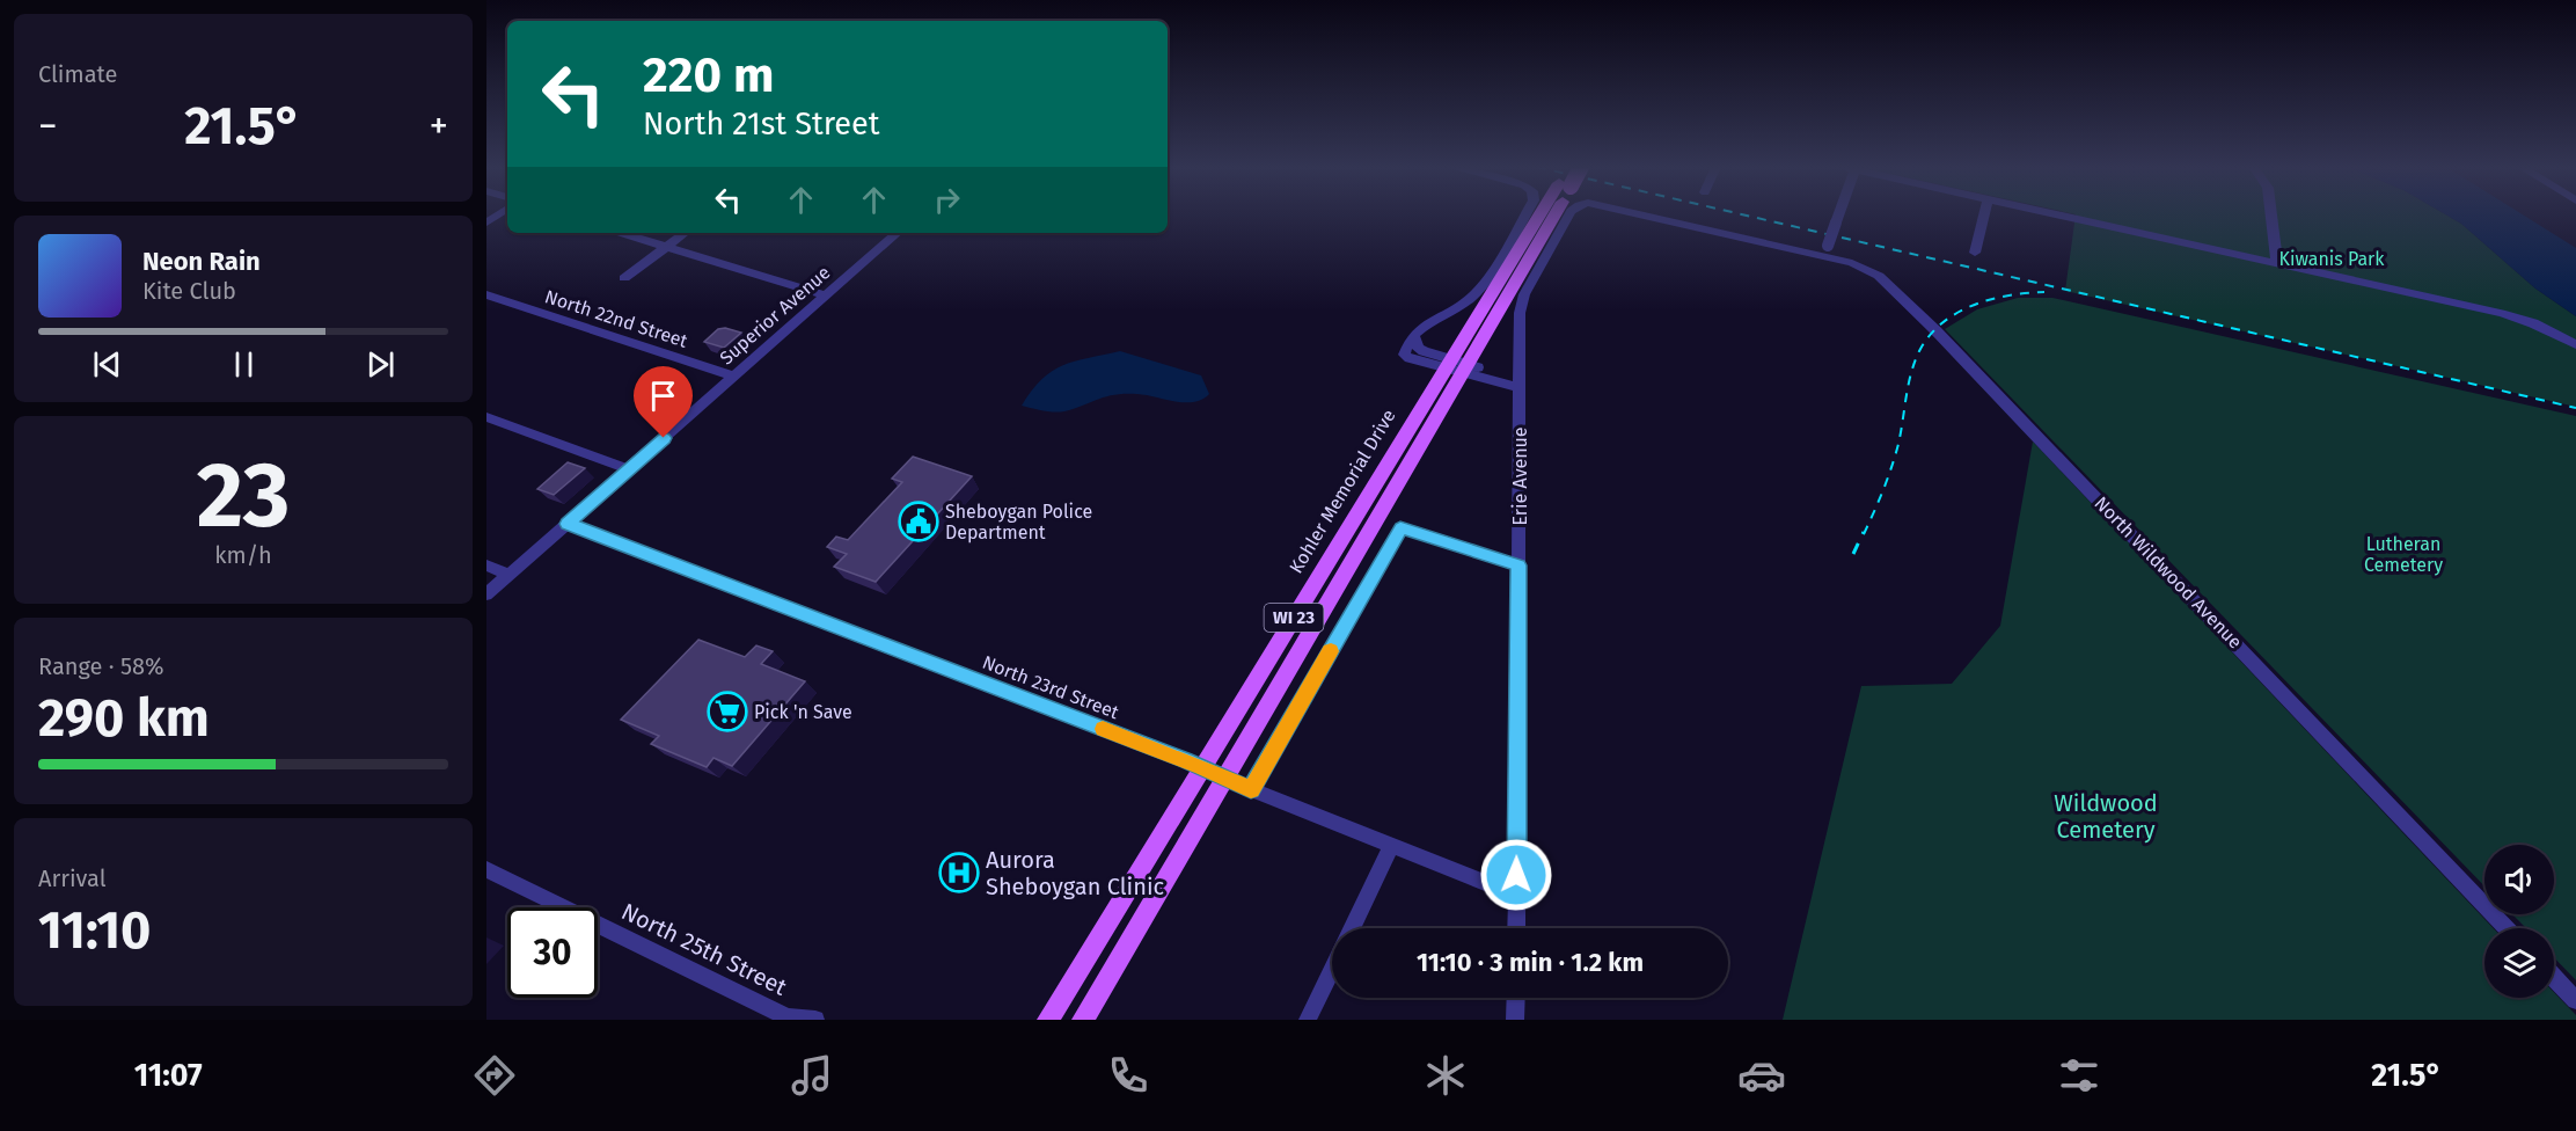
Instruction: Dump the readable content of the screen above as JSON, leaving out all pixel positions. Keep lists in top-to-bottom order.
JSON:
{
  "streets": {
    "main road": ["Kohler Memorial Drive", "WI 23"],
    "street": [
      "Superior Avenue",
      "North 22nd Street",
      "Erie Avenue",
      "North Wildwood Avenue",
      "North 23rd Street",
      "North 25th Street"
    ]
  },
  "crossings": [
    ["Superior Avenue", "North 22nd Street"],
    ["Superior Avenue", "North 23rd Street"],
    ["Erie Avenue", "North 23rd Street"],
    ["Kohler Memorial Drive", "North 23rd Street"]
  ],
  "parks": ["Kiwanis Park", "Lutheran Cemetery", "Wildwood Cemetery"],
  "places": {
    "public building": ["Sheboygan Police Department"],
    "supermarket": ["Pick 'n Save"],
    "hospital": ["Aurora Sheboygan Clinic"]
  },
  "page": {
    "tile": [
      "Climate",
      ["23", "km/h"],
      ["Range · 58%", "290 km"],
      ["Arrival", "11:10"]
    ],
    "turn": ["220 m", "North 21st Street"],
    "heat": ["−", "21.5°", "+"],
    "song": ["Neon Rain", "Kite Club"],
    "limit": "30",
    "trip": "11:10 · 3 min · 1.2 km",
    "tabs": ["11:07", "21.5°"]
  }
}
